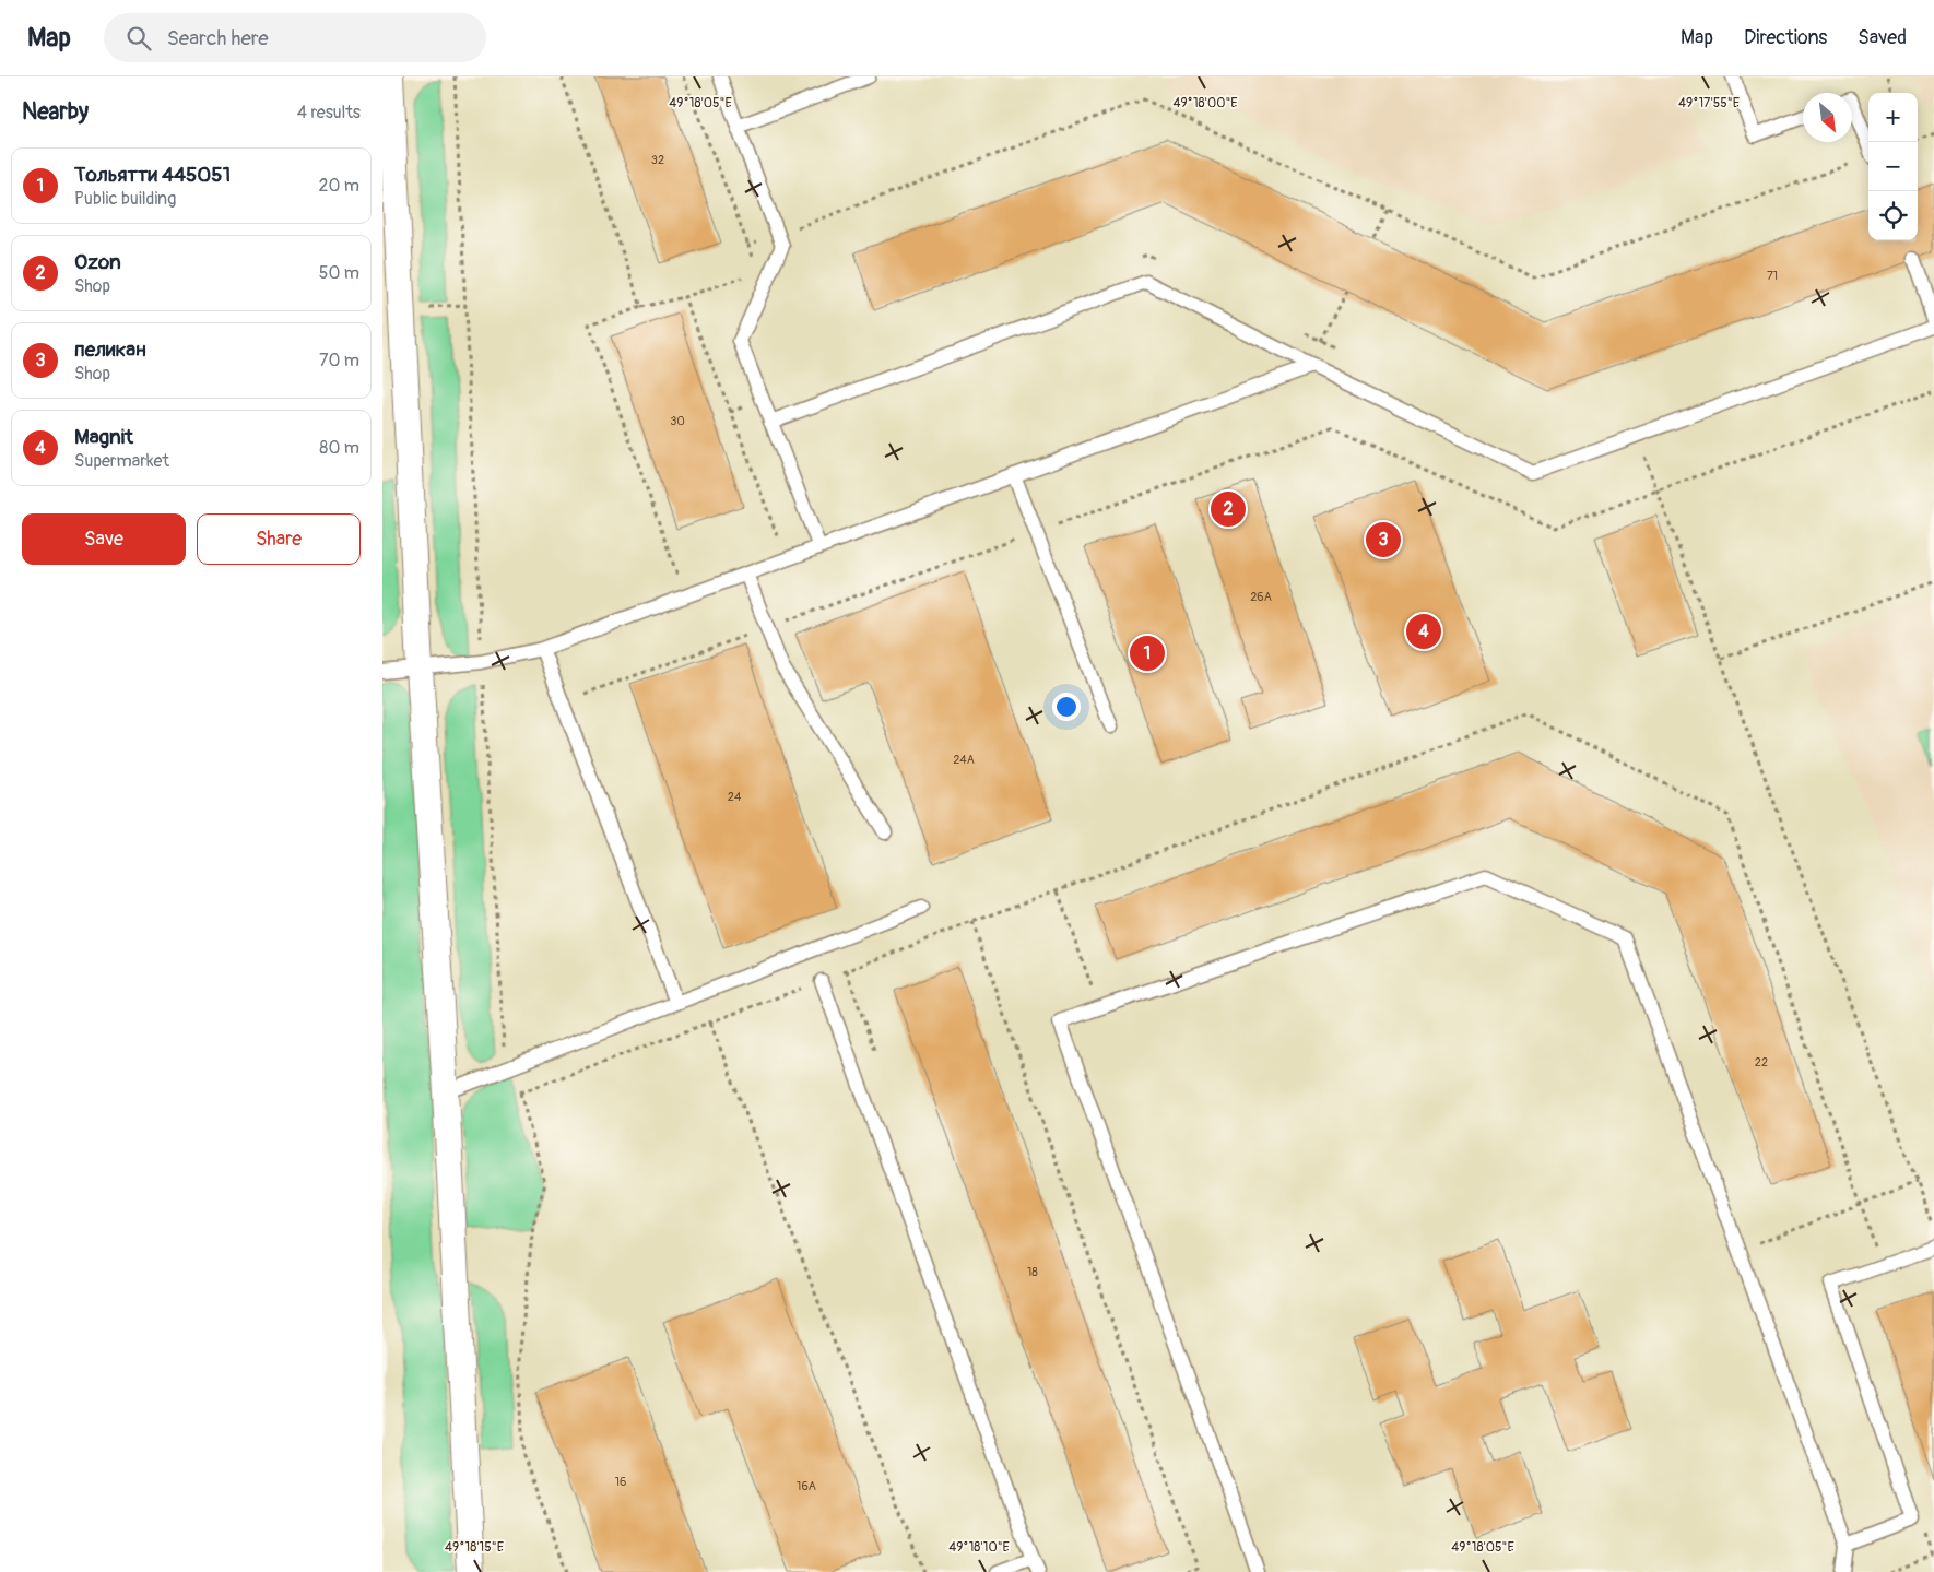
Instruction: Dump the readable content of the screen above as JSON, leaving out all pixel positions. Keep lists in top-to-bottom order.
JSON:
{
  "house_numbers": [
    "32",
    "71",
    "30",
    "26А",
    "24А",
    "24",
    "22",
    "18",
    "16",
    "16А"
  ],
  "north": "bottom right",
  "page": {
    "header": "Map",
    "search": "Search here",
    "nav": ["Map", "Directions", "Saved"],
    "heading": ["Nearby", "4 results"],
    "map_buttons": ["+", "−"],
    "list": [
      {
        "mark": "1",
        "name": "Тольятти 445051",
        "note": "Public building",
        "value": "20 m"
      },
      {
        "mark": "2",
        "name": "Ozon",
        "note": "Shop",
        "value": "50 m"
      },
      {
        "mark": "3",
        "name": "пеликан",
        "note": "Shop",
        "value": "70 m"
      },
      {
        "mark": "4",
        "name": "Magnit",
        "note": "Supermarket",
        "value": "80 m"
      }
    ],
    "pins": [
      "2",
      "3",
      "4",
      "1"
    ],
    "buttons": ["Save", "Share"]
  },
  "coordinates": [
    "49°18'00\"E",
    "49°17'55\"E",
    "49°18'05\"E",
    "49°18'15\"E",
    "49°18'10\"E"
  ]
}
